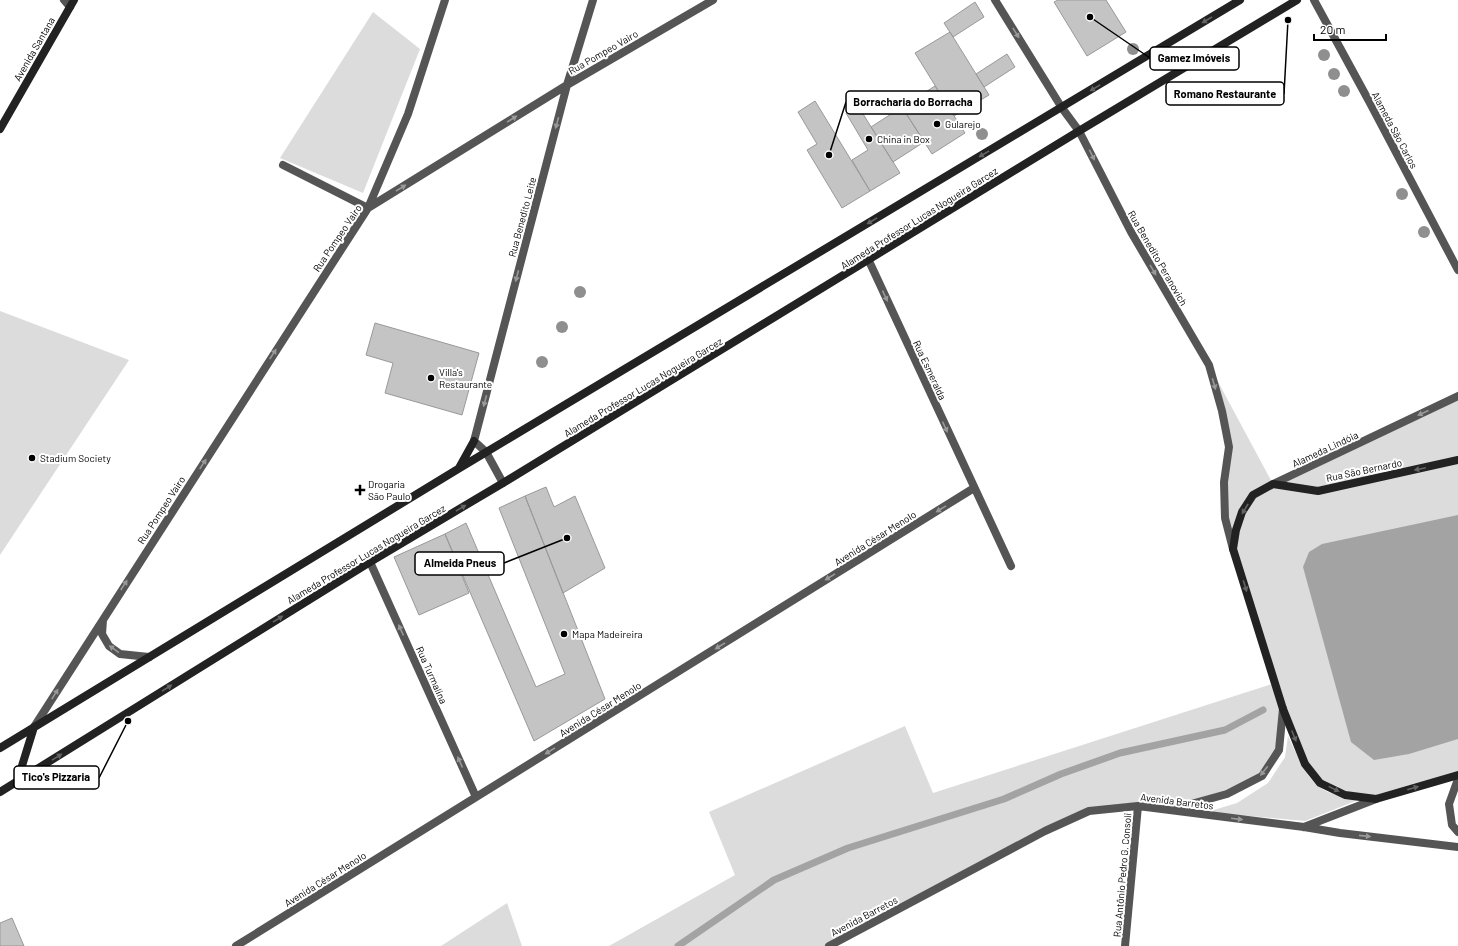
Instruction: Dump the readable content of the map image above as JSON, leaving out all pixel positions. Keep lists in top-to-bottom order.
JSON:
{
  "streets": {
    "main road": [
      "Avenida Santana",
      "Alameda Professor Lucas Nogueira Garcez",
      "Alameda Lindóia",
      "Rua São Bernardo"
    ],
    "street": [
      "Rua Pompeo Vairo",
      "Alameda São Carlos",
      "Rua Benedito Leite",
      "Rua Benedito Peranovich",
      "Rua Esmeralda",
      "Avenida César Menolo",
      "Rua Turmalina",
      "Avenida Barretos",
      "Rua Antônio Pedro G. Consoli"
    ]
  },
  "crossings": [
    ["Rua Pompeo Vairo", "Rua Benedito Leite"],
    ["Rua Pompeo Vairo", "Alameda Professor Lucas Nogueira Garcez"],
    ["Alameda Professor Lucas Nogueira Garcez", "Rua Benedito Peranovich"],
    ["Alameda Professor Lucas Nogueira Garcez", "Rua Esmeralda"],
    ["Alameda Professor Lucas Nogueira Garcez", "Rua Turmalina"],
    ["Rua Benedito Peranovich", "Alameda Lindóia"],
    ["Rua Esmeralda", "Avenida César Menolo"],
    ["Alameda Lindóia", "Rua São Bernardo"],
    ["Avenida César Menolo", "Rua Turmalina"],
    ["Avenida Barretos", "Rua Antônio Pedro G. Consoli"]
  ],
  "one_way": [
    "Rua Pompeo Vairo",
    "Rua Benedito Leite",
    "Rua Benedito Peranovich",
    "Rua Esmeralda",
    "Alameda Lindóia",
    "Rua São Bernardo",
    "Avenida César Menolo",
    "Rua Turmalina",
    "Avenida Barretos"
  ],
  "places": {
    "other": [
      "Gamez Imóveis",
      "Romano Restaurante",
      "Gularejo",
      "China in Box",
      "Borracharia do Borracha",
      "Villa's Restaurante",
      "Stadium Society",
      "Almeida Pneus",
      "Mapa Madeireira",
      "Tico's Pizzaria"
    ],
    "health": ["Drogaria São Paulo"]
  },
  "scale_bar": "20 m"
}
